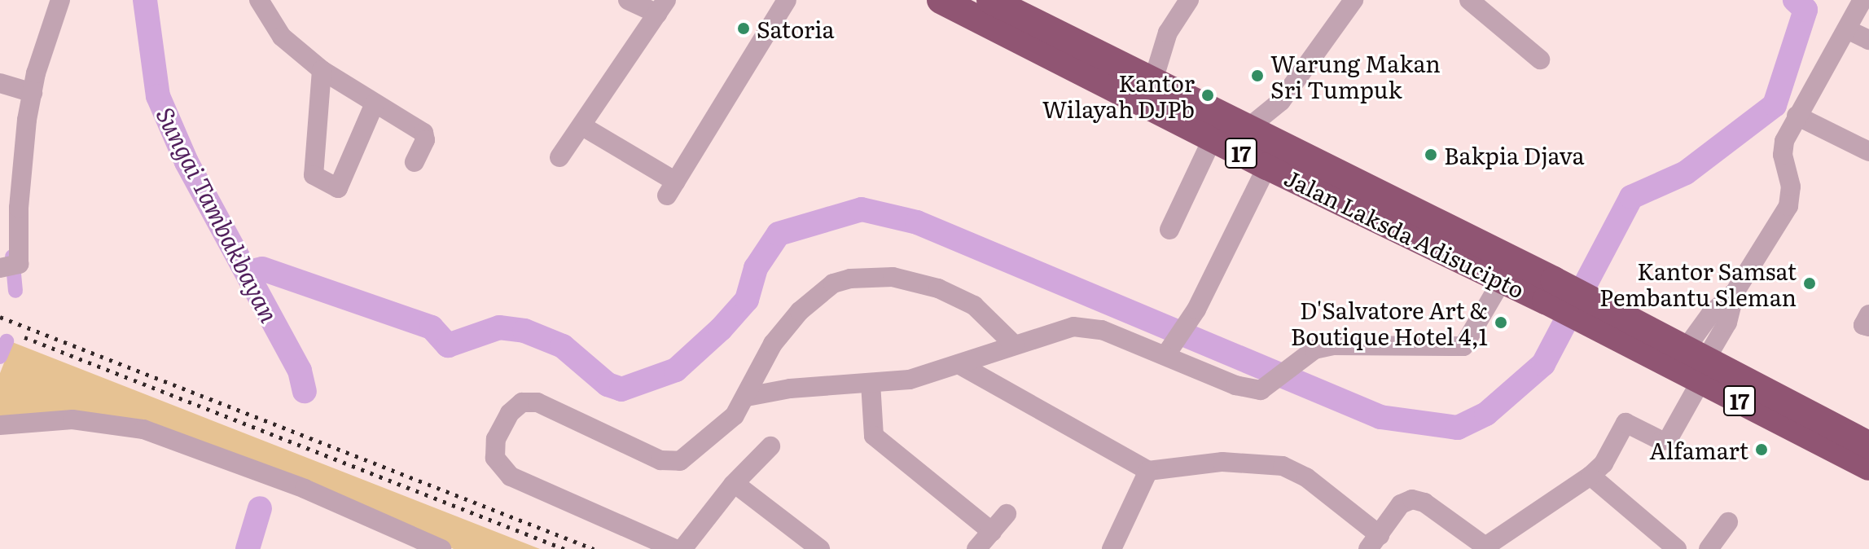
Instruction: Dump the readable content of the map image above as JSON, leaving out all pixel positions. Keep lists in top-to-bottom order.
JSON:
{
  "streets": {
    "highway": ["17", "Jalan Laksda Adisucipto"]
  },
  "water": ["Sungai Tambakbayan"],
  "places": [
    "Satoria",
    "Warung Makan Sri Tumpuk",
    "Kantor Wilayah DJPb",
    "Bakpia Djava",
    "Kantor Samsat Pembantu Sleman",
    "D'Salvatore Art & Boutique Hotel 4,1",
    "Alfamart"
  ]
}
